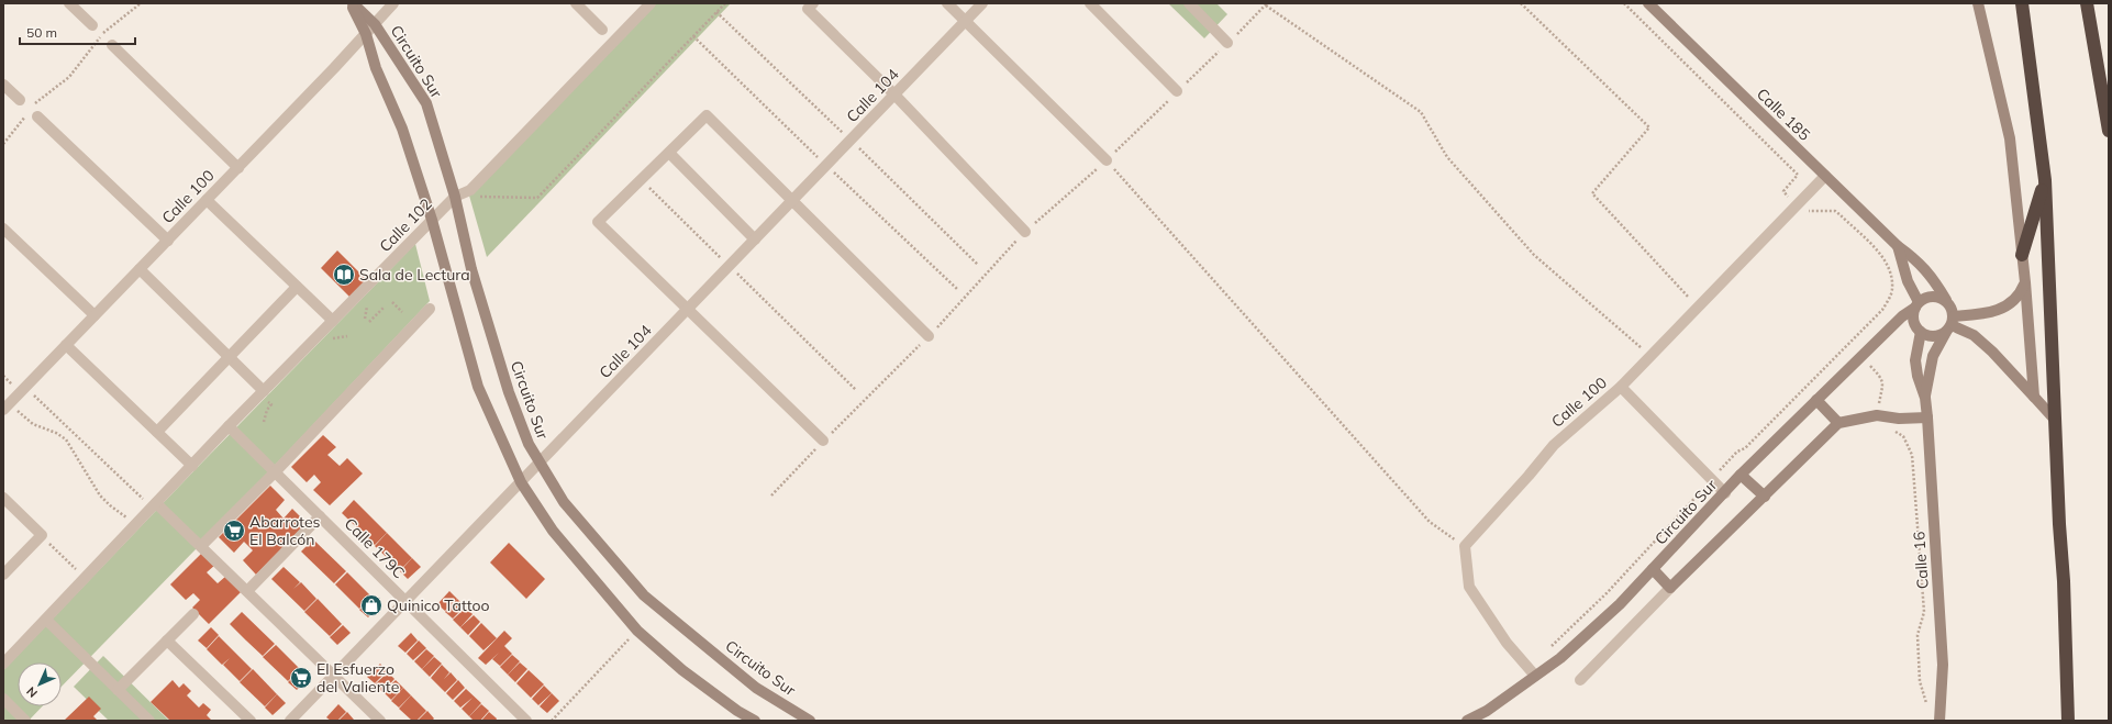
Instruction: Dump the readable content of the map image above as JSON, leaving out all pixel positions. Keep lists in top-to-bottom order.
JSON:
{
  "streets": {
    "street": [
      "Circuito Sur",
      "Calle 104",
      "Calle 185",
      "Calle 100",
      "Calle 102",
      "Calle 179C",
      "Calle 16"
    ]
  },
  "crossings": [
    ["Circuito Sur", "Calle 104"],
    ["Circuito Sur", "Calle 185"],
    ["Circuito Sur", "Calle 100"],
    ["Circuito Sur", "Calle 102"],
    ["Circuito Sur", "Calle 16"],
    ["Calle 104", "Calle 179C"],
    ["Calle 185", "Calle 100"],
    ["Calle 185", "Calle 16"],
    ["Calle 102", "Calle 179C"]
  ],
  "places": {
    "library": ["Sala de Lectura"],
    "supermarket": ["Abarrotes El Balcón", "El Esfuerzo del Valiente"],
    "shop": ["Quinico Tattoo"]
  },
  "scale_bar": "50 m",
  "north": "bottom left"
}
